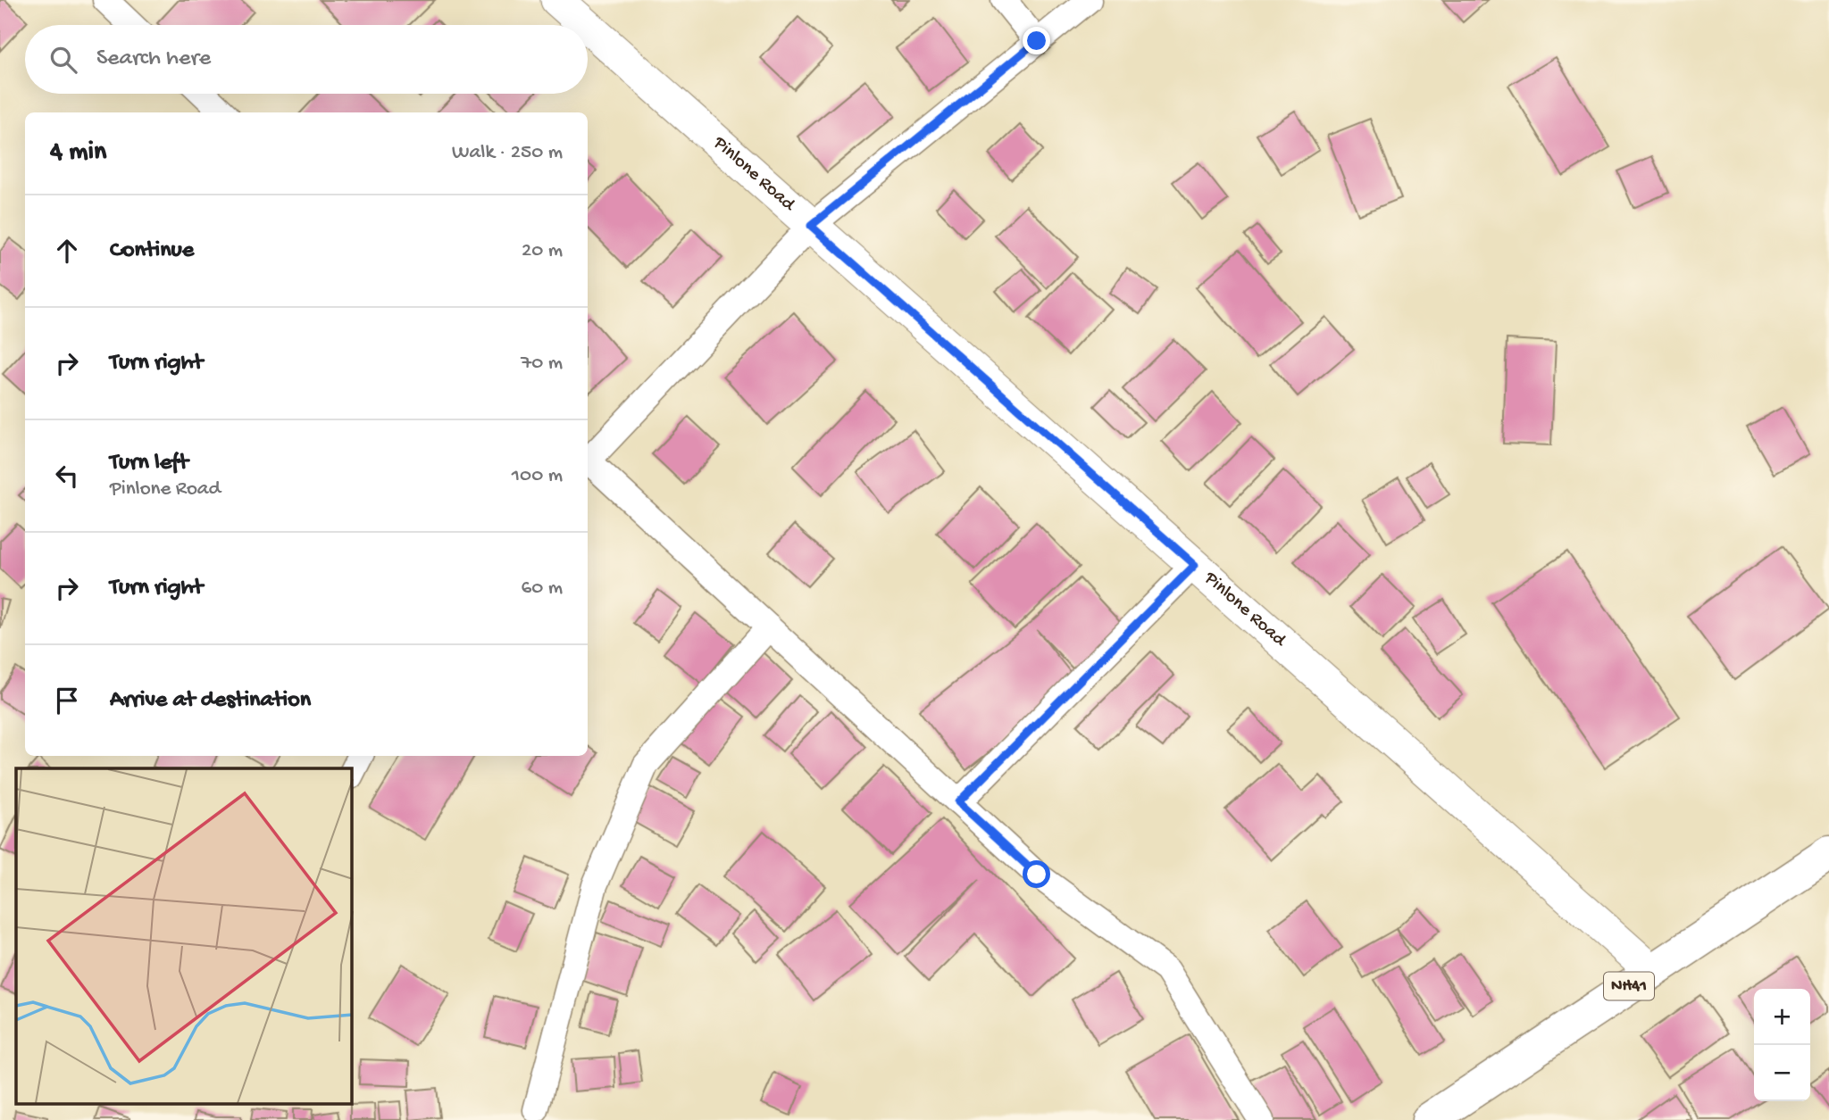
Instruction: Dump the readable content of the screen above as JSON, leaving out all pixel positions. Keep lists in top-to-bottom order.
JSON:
{
  "streets": {
    "highway": ["NH41"],
    "street": ["Pinlone Road"]
  },
  "crossings": [
    ["Pinlone Road", "NH41"]
  ],
  "page": {
    "search": "Search here",
    "heading": ["4 min", "Walk · 250 m"],
    "list": [
      ["Continue", "20 m"],
      ["Turn right", "70 m"],
      ["Turn left", "Pinlone Road", "100 m"],
      ["Turn right", "60 m"],
      "Arrive at destination"
    ],
    "map_buttons": ["+", "−"]
  }
}
